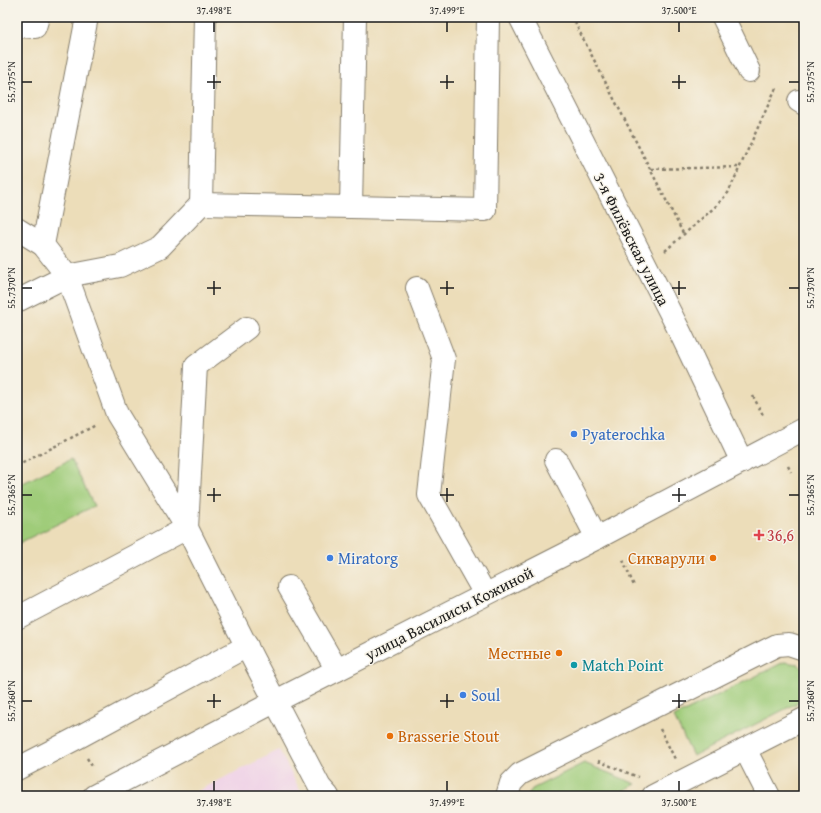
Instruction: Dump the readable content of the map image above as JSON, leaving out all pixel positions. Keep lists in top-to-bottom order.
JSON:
{
  "streets": {
    "street": ["3-я Филёвская улица", "улица Василисы Кожиной"]
  },
  "crossings": [
    ["3-я Филёвская улица", "улица Василисы Кожиной"]
  ],
  "places": {
    "other": [
      "Pyaterochka",
      "Miratorg",
      "Сикварули",
      "Местные",
      "Match Point",
      "Soul",
      "Brasserie Stout"
    ],
    "health": ["36,6"]
  },
  "coordinates": [
    "37.498°E",
    "37.499°E",
    "37.500°E",
    "55.7375°N",
    "55.7370°N",
    "55.7365°N",
    "55.7360°N"
  ]
}
